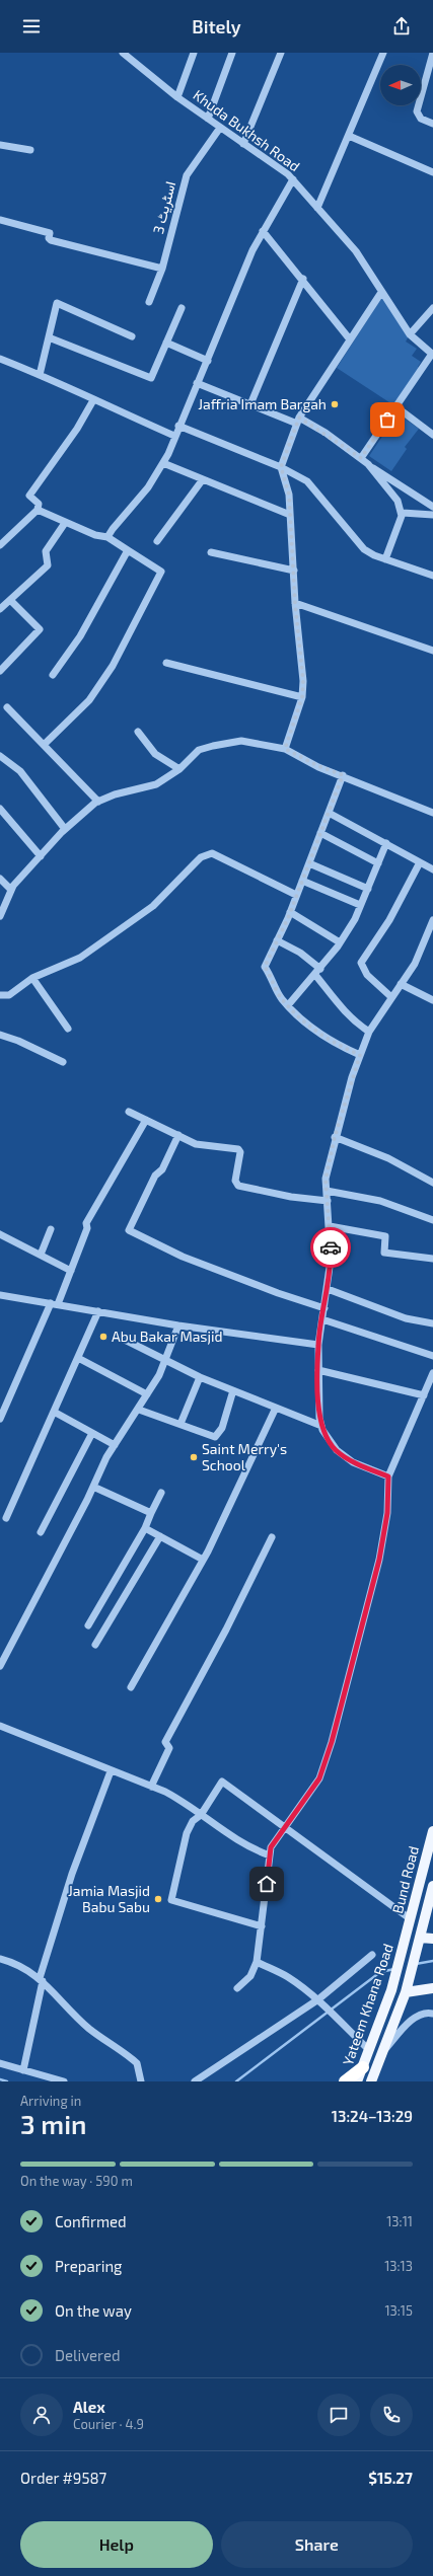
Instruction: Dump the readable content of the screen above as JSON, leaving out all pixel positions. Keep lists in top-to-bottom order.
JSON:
{
  "streets": {
    "main road": ["Bund Road", "Yateem Khana Road"],
    "street": ["Khuda Bukhsh Road", "اسٹریٹ 3"]
  },
  "crossings": [
    ["Khuda Bukhsh Road", "اسٹریٹ 3"],
    ["Bund Road", "Yateem Khana Road"]
  ],
  "places": [
    "Jaffria Imam Bargah",
    "Abu Bakar Masjid",
    "Saint Merry's School",
    "Jamia Masjid Babu Sabu"
  ],
  "north": "left",
  "page": {
    "header": "Bitely",
    "heading": ["3 min", "Arriving in", "13:24–13:29"],
    "panel": [
      "Alex",
      "Courier · 4.9",
      "Order #9587",
      "$15.27"
    ],
    "bar": "On the way · 590 m",
    "list": [
      ["Confirmed", "13:11"],
      ["Preparing", "13:13"],
      ["On the way", "13:15"],
      "Delivered"
    ],
    "buttons": ["Help", "Share"]
  }
}
